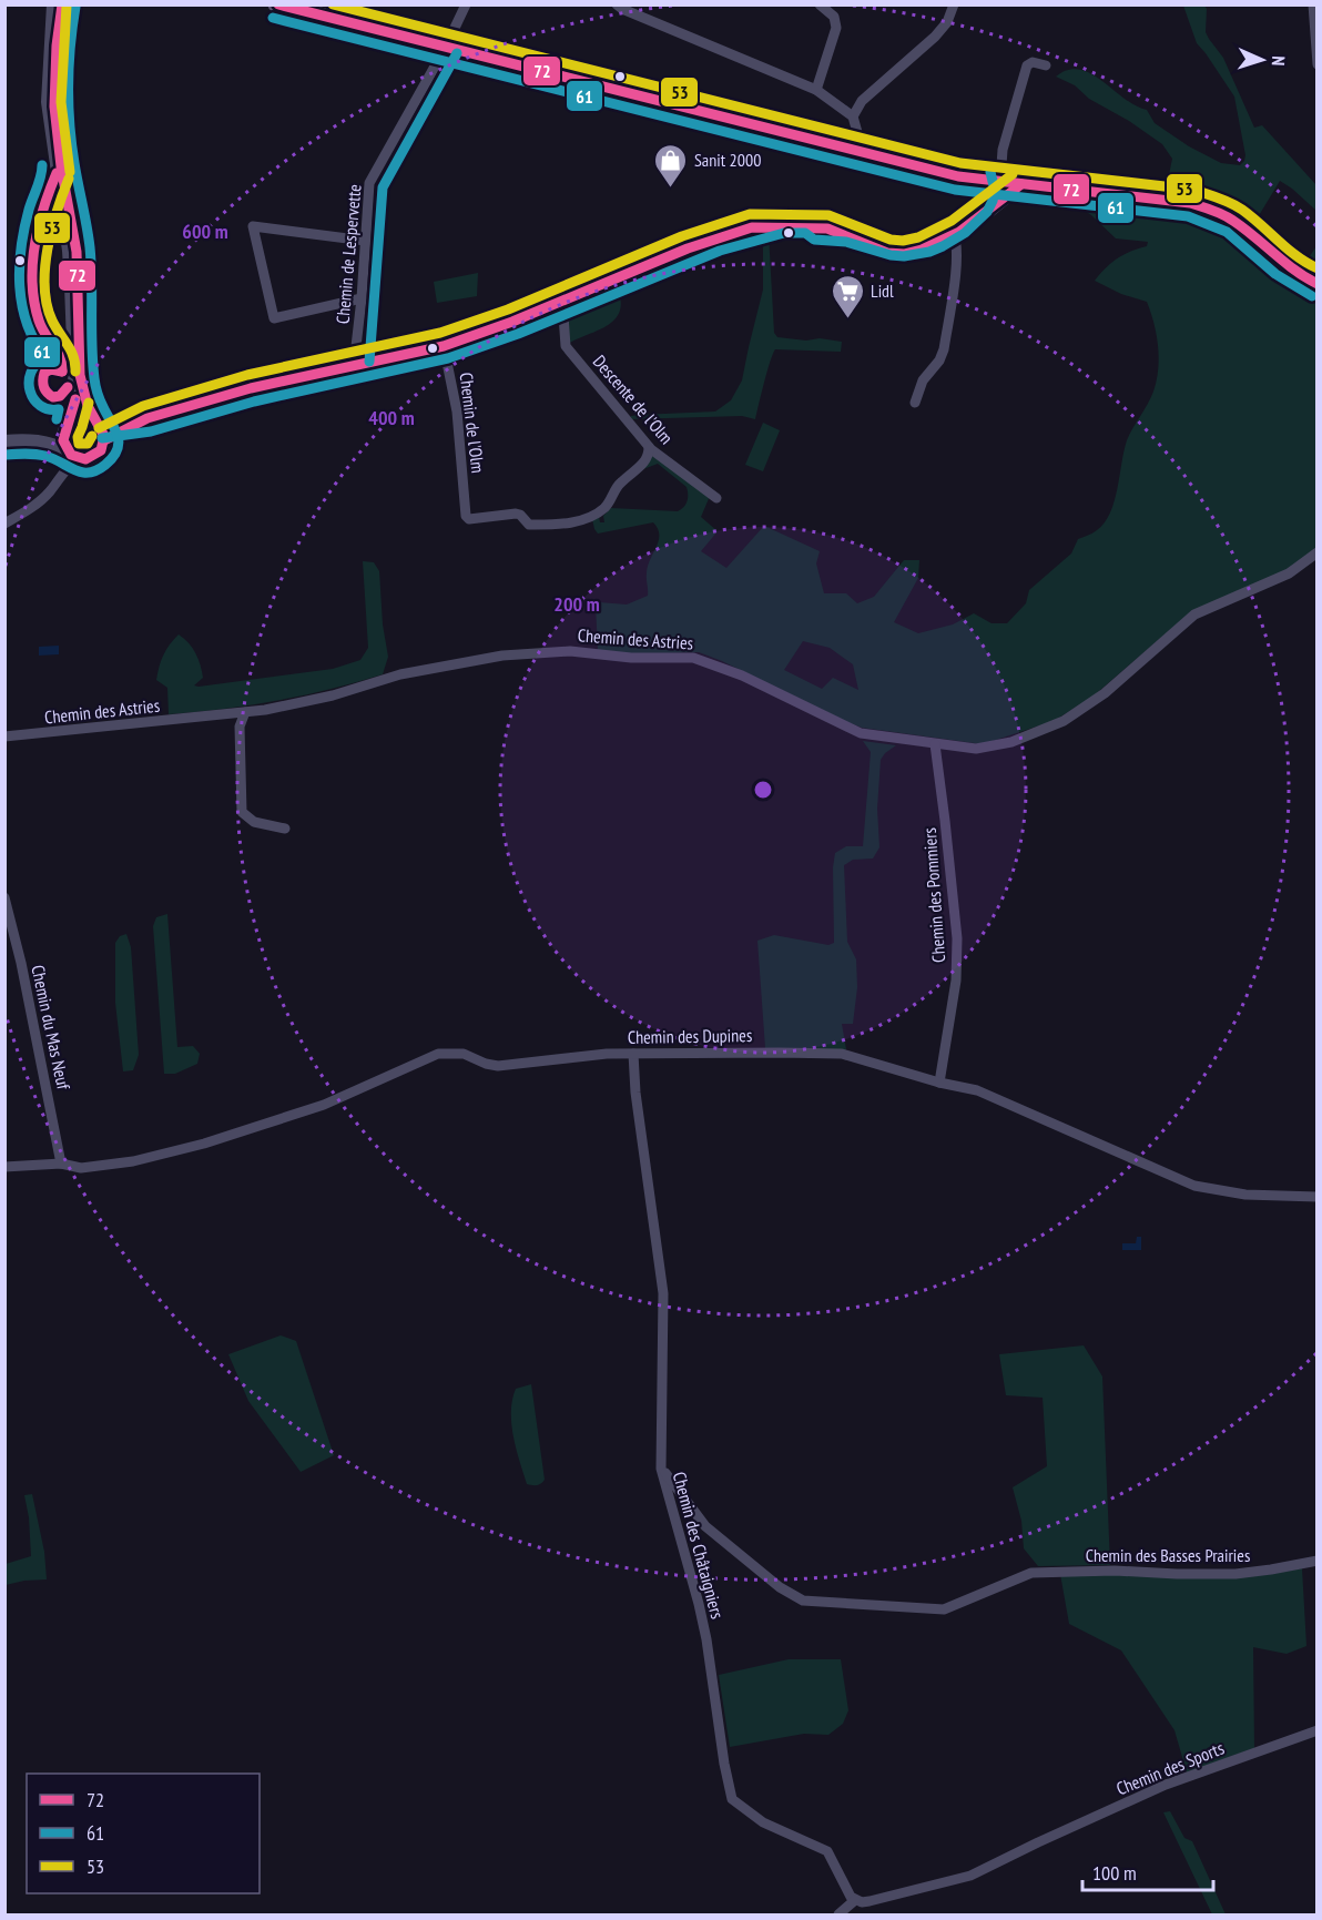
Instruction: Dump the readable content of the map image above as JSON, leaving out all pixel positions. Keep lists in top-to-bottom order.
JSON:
{
  "streets": {
    "street": [
      "Chemin de Lespervette",
      "Descente de l'Olm",
      "Chemin de l'Olm",
      "Chemin des Astries",
      "Chemin des Pommiers",
      "Chemin du Mas Neuf",
      "Chemin des Dupines",
      "Chemin des Châtaigniers",
      "Chemin des Basses Prairies",
      "Chemin des Sports"
    ]
  },
  "crossings": [
    ["Descente de l'Olm", "Chemin de l'Olm"],
    ["Chemin des Astries", "Chemin des Pommiers"],
    ["Chemin des Pommiers", "Chemin des Dupines"],
    ["Chemin du Mas Neuf", "Chemin des Dupines"],
    ["Chemin des Dupines", "Chemin des Châtaigniers"],
    ["Chemin des Châtaigniers", "Chemin des Basses Prairies"],
    ["Chemin des Châtaigniers", "Chemin des Sports"]
  ],
  "places": {
    "shop": ["Sanit 2000"],
    "supermarket": ["Lidl"]
  },
  "lines": ["transit line 72", "transit line 53", "transit line 61"],
  "legend": ["72", "61", "53"],
  "scale_bar": "100 m",
  "north": "right",
  "rings": ["600 m", "400 m", "200 m"]
}
